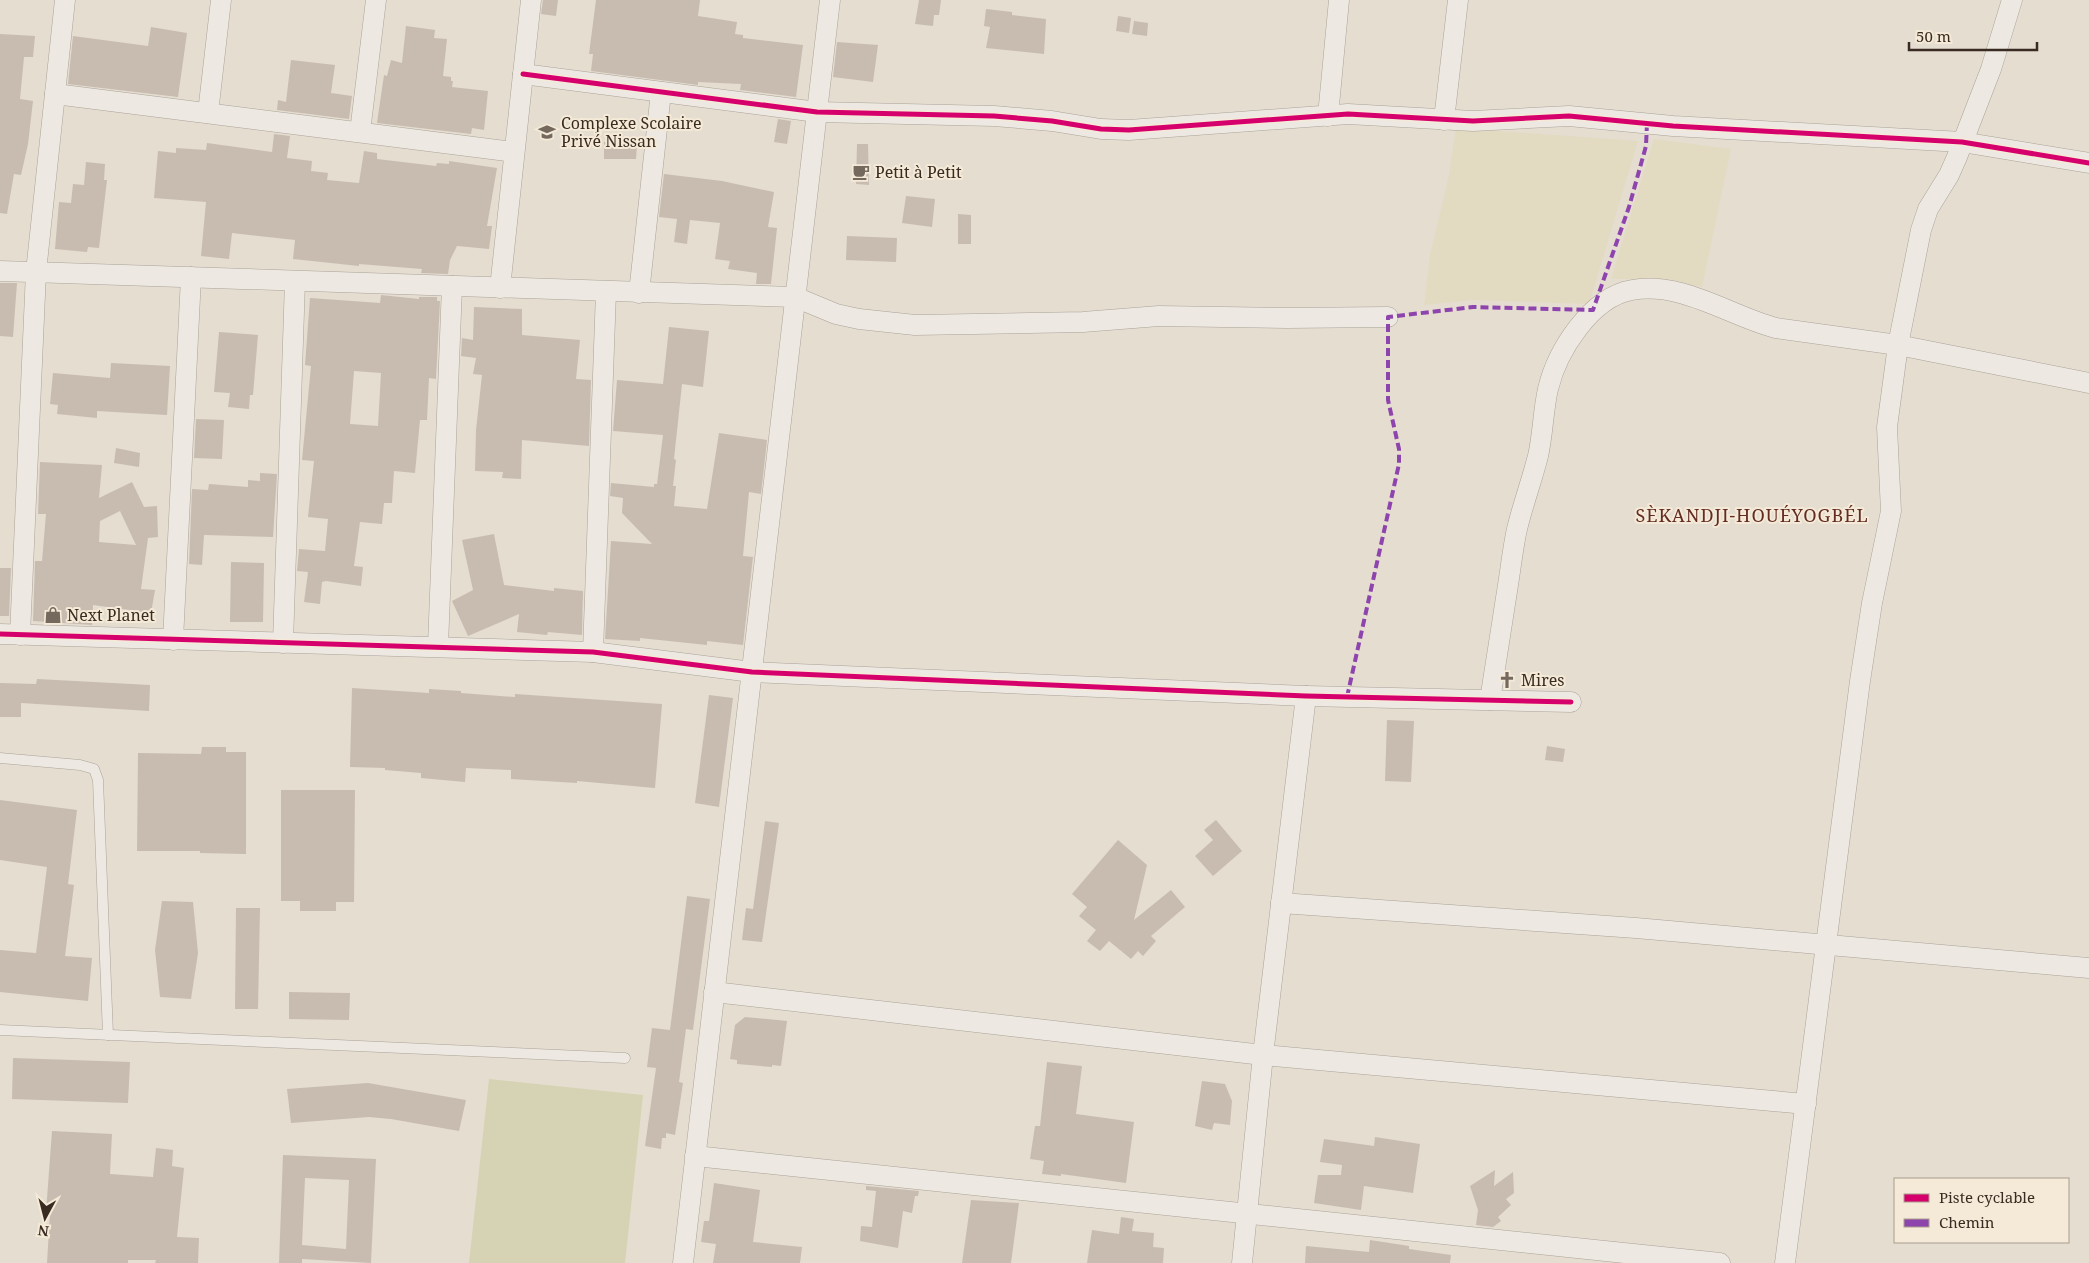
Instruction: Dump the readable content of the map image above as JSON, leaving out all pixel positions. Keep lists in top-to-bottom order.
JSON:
{
  "districts": ["SÈKANDJI-HOUÉYOGBÉL"],
  "places": {
    "school or university": ["Complexe Scolaire Privé Nissan"],
    "cafe": ["Petit à Petit"],
    "shop": ["Next Planet"],
    "church": ["Mires"]
  },
  "legend": ["Piste cyclable", "Chemin"],
  "scale_bar": "50 m",
  "north": "bottom"
}
